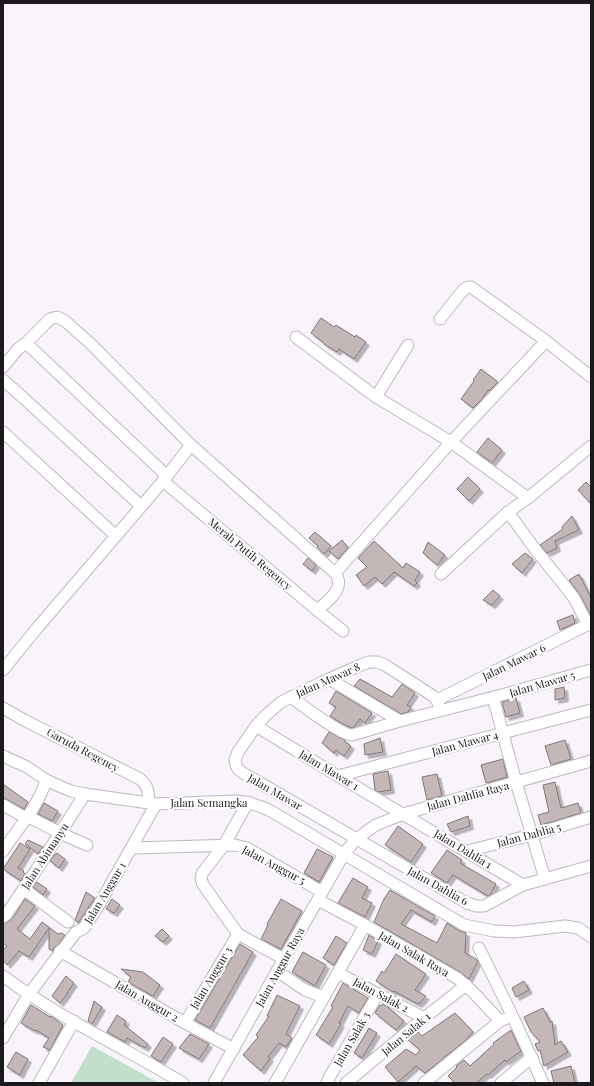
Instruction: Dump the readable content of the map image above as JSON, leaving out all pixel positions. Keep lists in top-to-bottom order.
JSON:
{
  "streets": {
    "street": [
      "Merah Putih Regency",
      "Jalan Mawar 6",
      "Jalan Mawar 8",
      "Jalan Mawar 5",
      "Jalan Mawar 4",
      "Garuda Regency",
      "Jalan Mawar 1",
      "Jalan Mawar",
      "Jalan Dahlia Raya",
      "Jalan Semangka",
      "Jalan Dahlia 5",
      "Jalan Dahlia 1",
      "Jalan Abimanyu",
      "Jalan Anggur 5",
      "Jalan Dahlia 6",
      "Jalan Anggur 1",
      "Jalan Salak Raya",
      "Jalan Anggur Raya",
      "Jalan Anggur 3",
      "Jalan Salak 2",
      "Jalan Anggur 2",
      "Jalan Salak 1",
      "Jalan Salak 3"
    ]
  },
  "crossings": [
    ["Jalan Mawar 6", "Jalan Mawar 8"],
    ["Jalan Mawar 6", "Jalan Mawar 5"],
    ["Jalan Mawar 8", "Jalan Mawar 5"],
    ["Jalan Mawar 8", "Jalan Mawar 1"],
    ["Jalan Mawar 8", "Jalan Mawar"],
    ["Jalan Mawar 4", "Jalan Mawar 1"],
    ["Garuda Regency", "Jalan Semangka"],
    ["Garuda Regency", "Jalan Anggur 1"],
    ["Jalan Mawar 1", "Jalan Mawar"],
    ["Jalan Mawar 1", "Jalan Dahlia Raya"],
    ["Jalan Mawar 1", "Jalan Dahlia 1"],
    ["Jalan Mawar", "Jalan Dahlia Raya"],
    ["Jalan Mawar", "Jalan Semangka"],
    ["Jalan Mawar", "Jalan Dahlia 6"],
    ["Jalan Mawar", "Jalan Anggur Raya"],
    ["Jalan Dahlia Raya", "Jalan Semangka"],
    ["Jalan Dahlia Raya", "Jalan Dahlia 1"],
    ["Jalan Dahlia Raya", "Jalan Dahlia 6"],
    ["Jalan Dahlia Raya", "Jalan Anggur Raya"],
    ["Jalan Semangka", "Jalan Abimanyu"],
    ["Jalan Semangka", "Jalan Dahlia 6"],
    ["Jalan Semangka", "Jalan Anggur 1"],
    ["Jalan Semangka", "Jalan Anggur Raya"],
    ["Jalan Dahlia 5", "Jalan Dahlia 1"],
    ["Jalan Dahlia 1", "Jalan Dahlia 6"],
    ["Jalan Anggur 5", "Jalan Anggur 1"],
    ["Jalan Anggur 5", "Jalan Salak Raya"],
    ["Jalan Anggur 5", "Jalan Anggur Raya"],
    ["Jalan Dahlia 6", "Jalan Anggur Raya"],
    ["Jalan Anggur 1", "Jalan Anggur 2"],
    ["Jalan Salak Raya", "Jalan Anggur Raya"],
    ["Jalan Salak Raya", "Jalan Salak 1"],
    ["Jalan Anggur Raya", "Jalan Anggur 2"],
    ["Jalan Anggur 3", "Jalan Anggur 2"],
    ["Jalan Salak 2", "Jalan Salak 1"],
    ["Jalan Salak 2", "Jalan Salak 3"]
  ]
}
